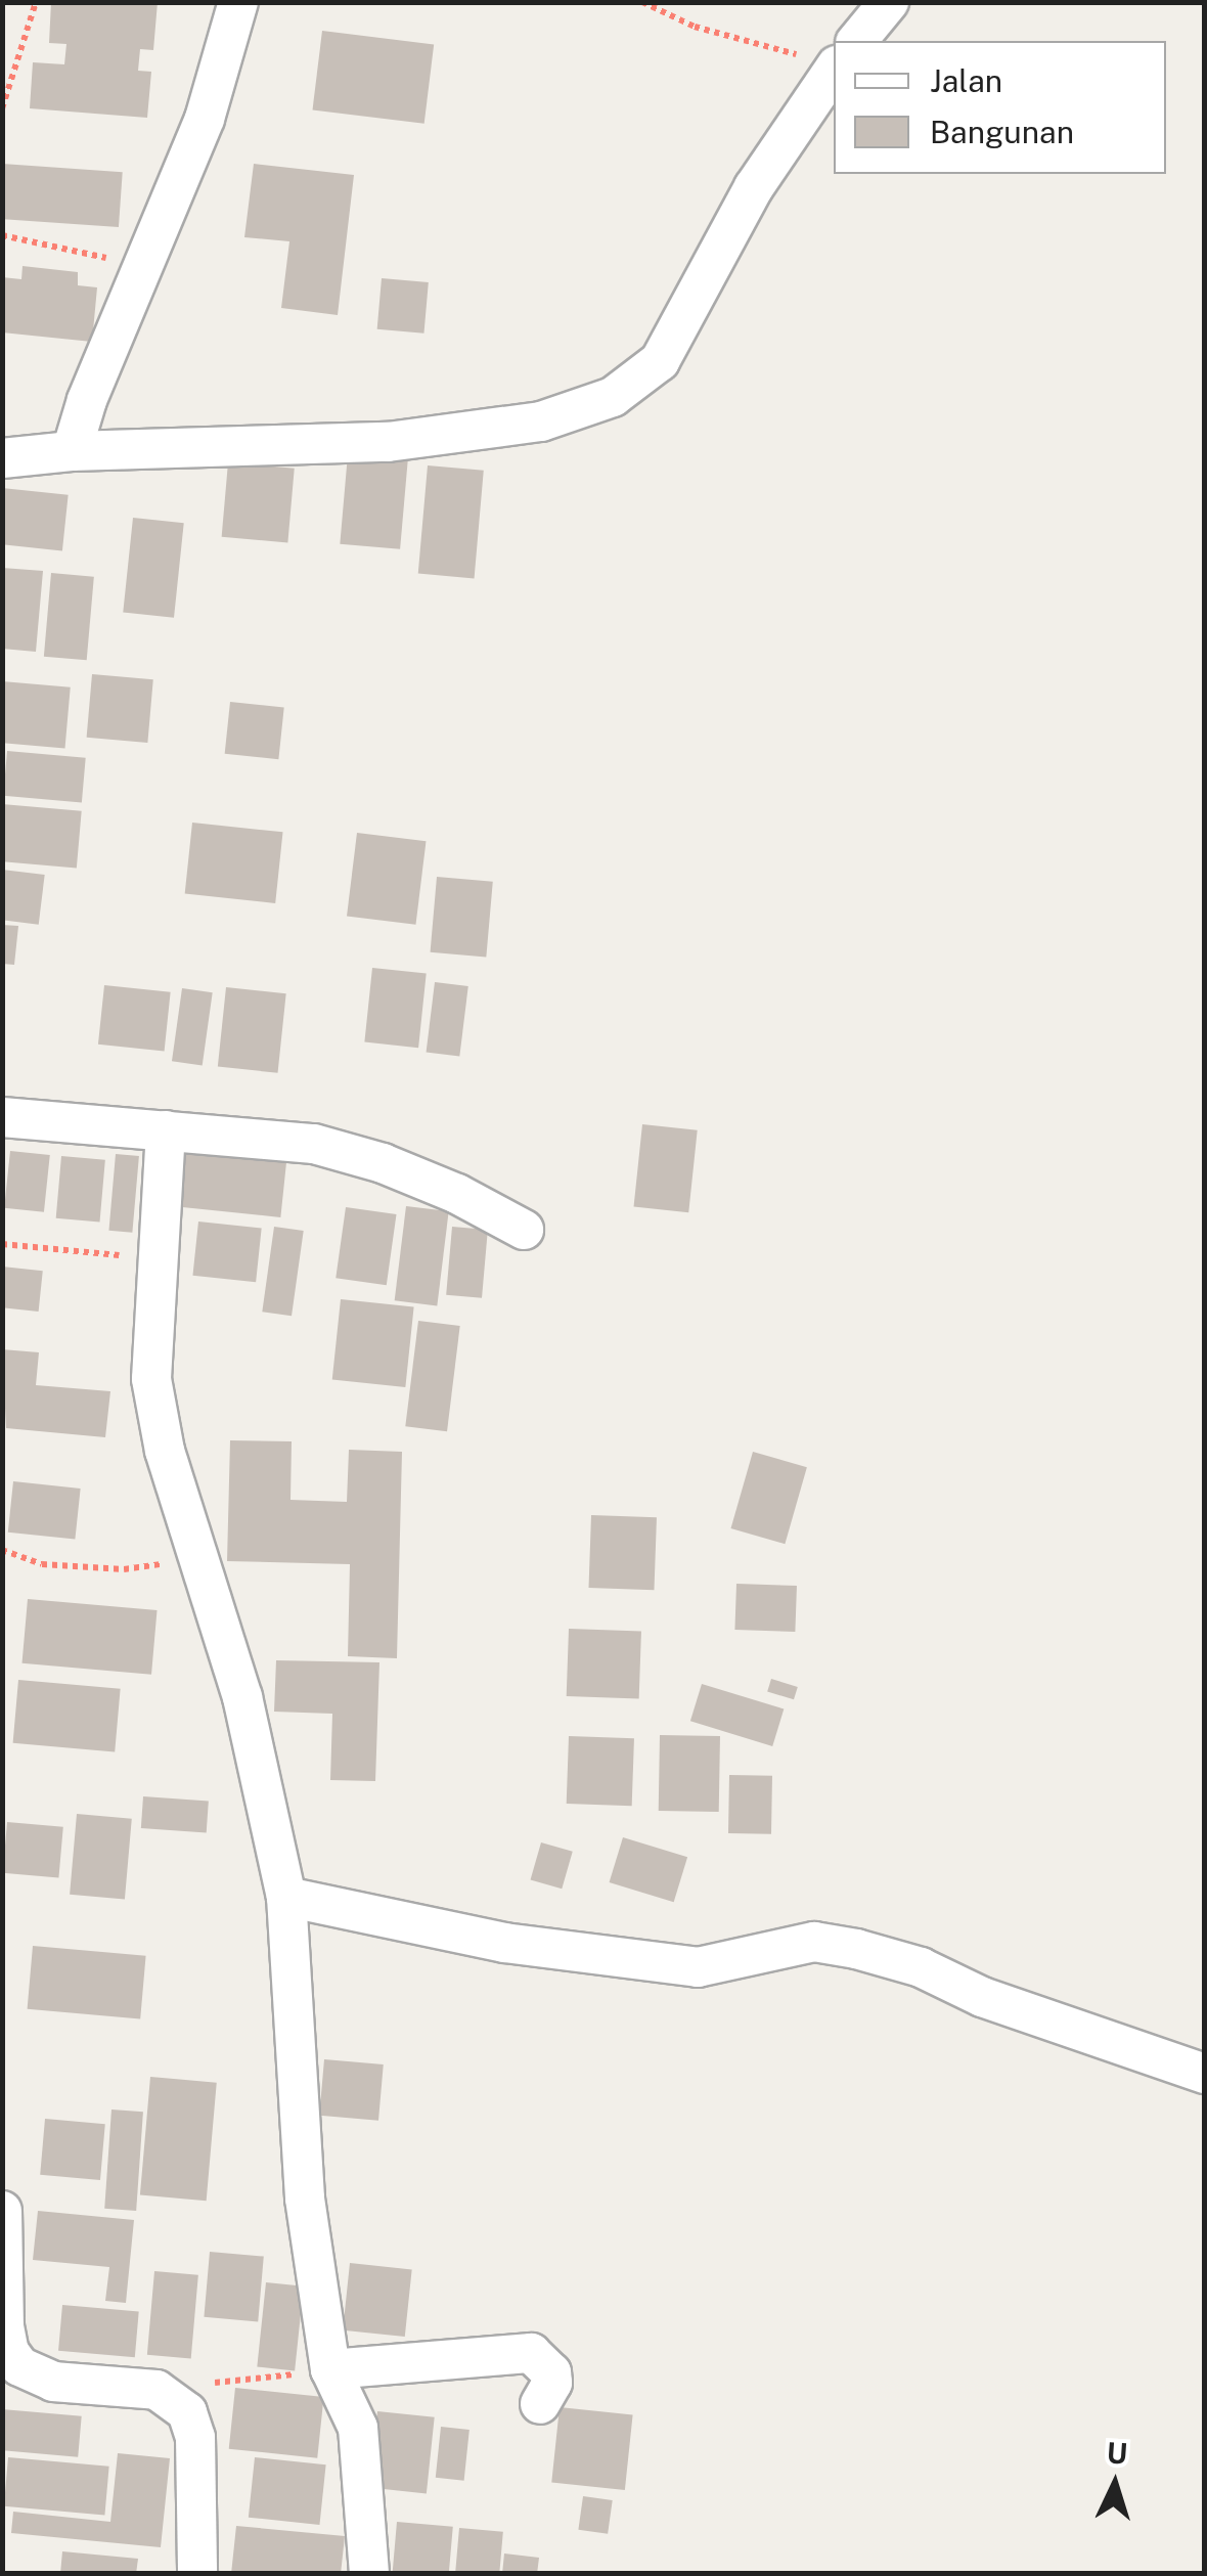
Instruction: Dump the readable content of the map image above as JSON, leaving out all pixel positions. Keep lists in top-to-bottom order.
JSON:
{
  "legend": ["Jalan", "Bangunan"],
  "north": "top"
}
